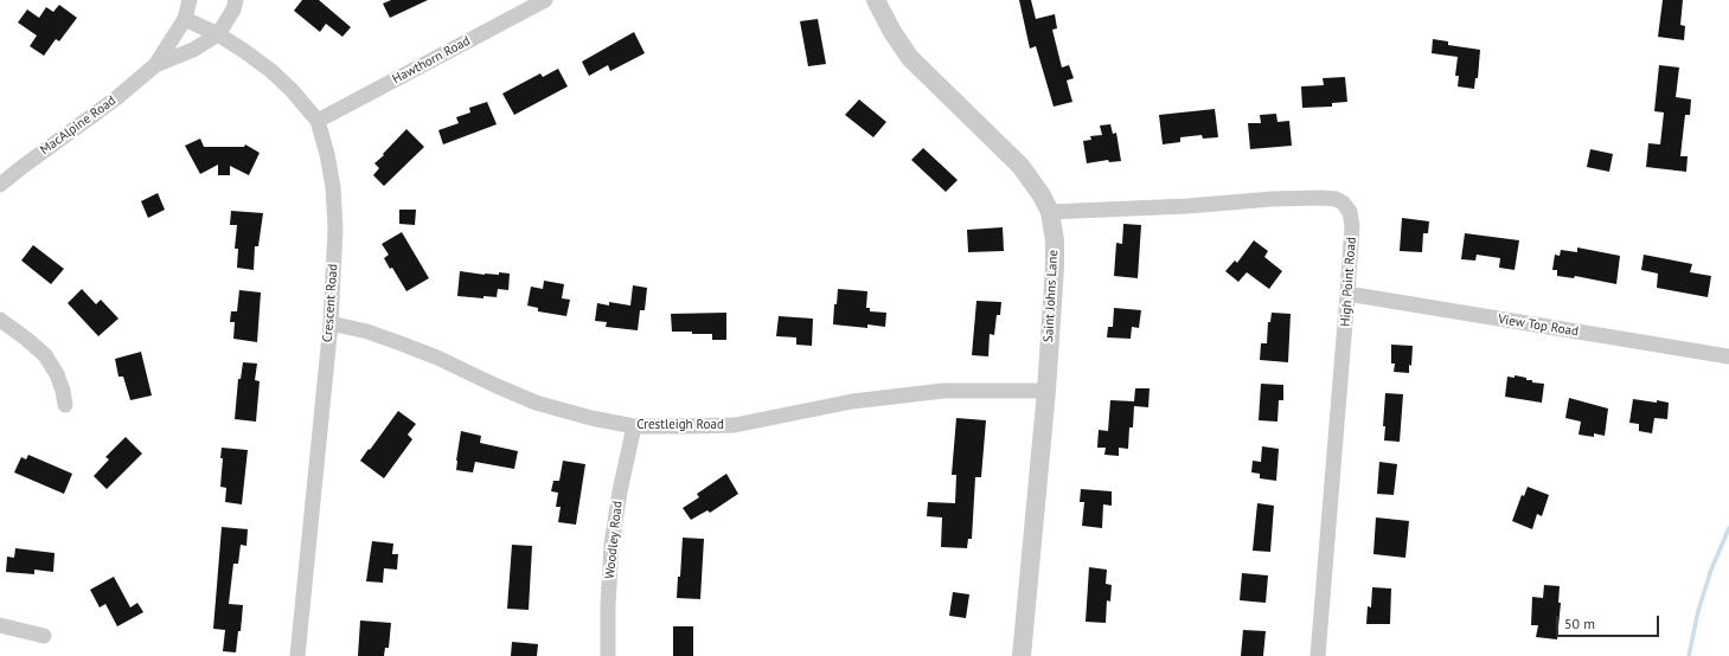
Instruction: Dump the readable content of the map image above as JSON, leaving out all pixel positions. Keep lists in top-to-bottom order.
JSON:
{
  "streets": {
    "street": [
      "Hawthorn Road",
      "MacAlpine Road",
      "High Point Road",
      "Saint Johns Lane",
      "Crescent Road",
      "View Top Road",
      "Crestleigh Road",
      "Woodley Road"
    ]
  },
  "crossings": [
    ["Hawthorn Road", "Crescent Road"],
    ["MacAlpine Road", "Crescent Road"],
    ["High Point Road", "Saint Johns Lane"],
    ["High Point Road", "View Top Road"],
    ["Saint Johns Lane", "Crestleigh Road"],
    ["Crescent Road", "Crestleigh Road"],
    ["Crestleigh Road", "Woodley Road"]
  ],
  "scale_bar": "50 m"
}
